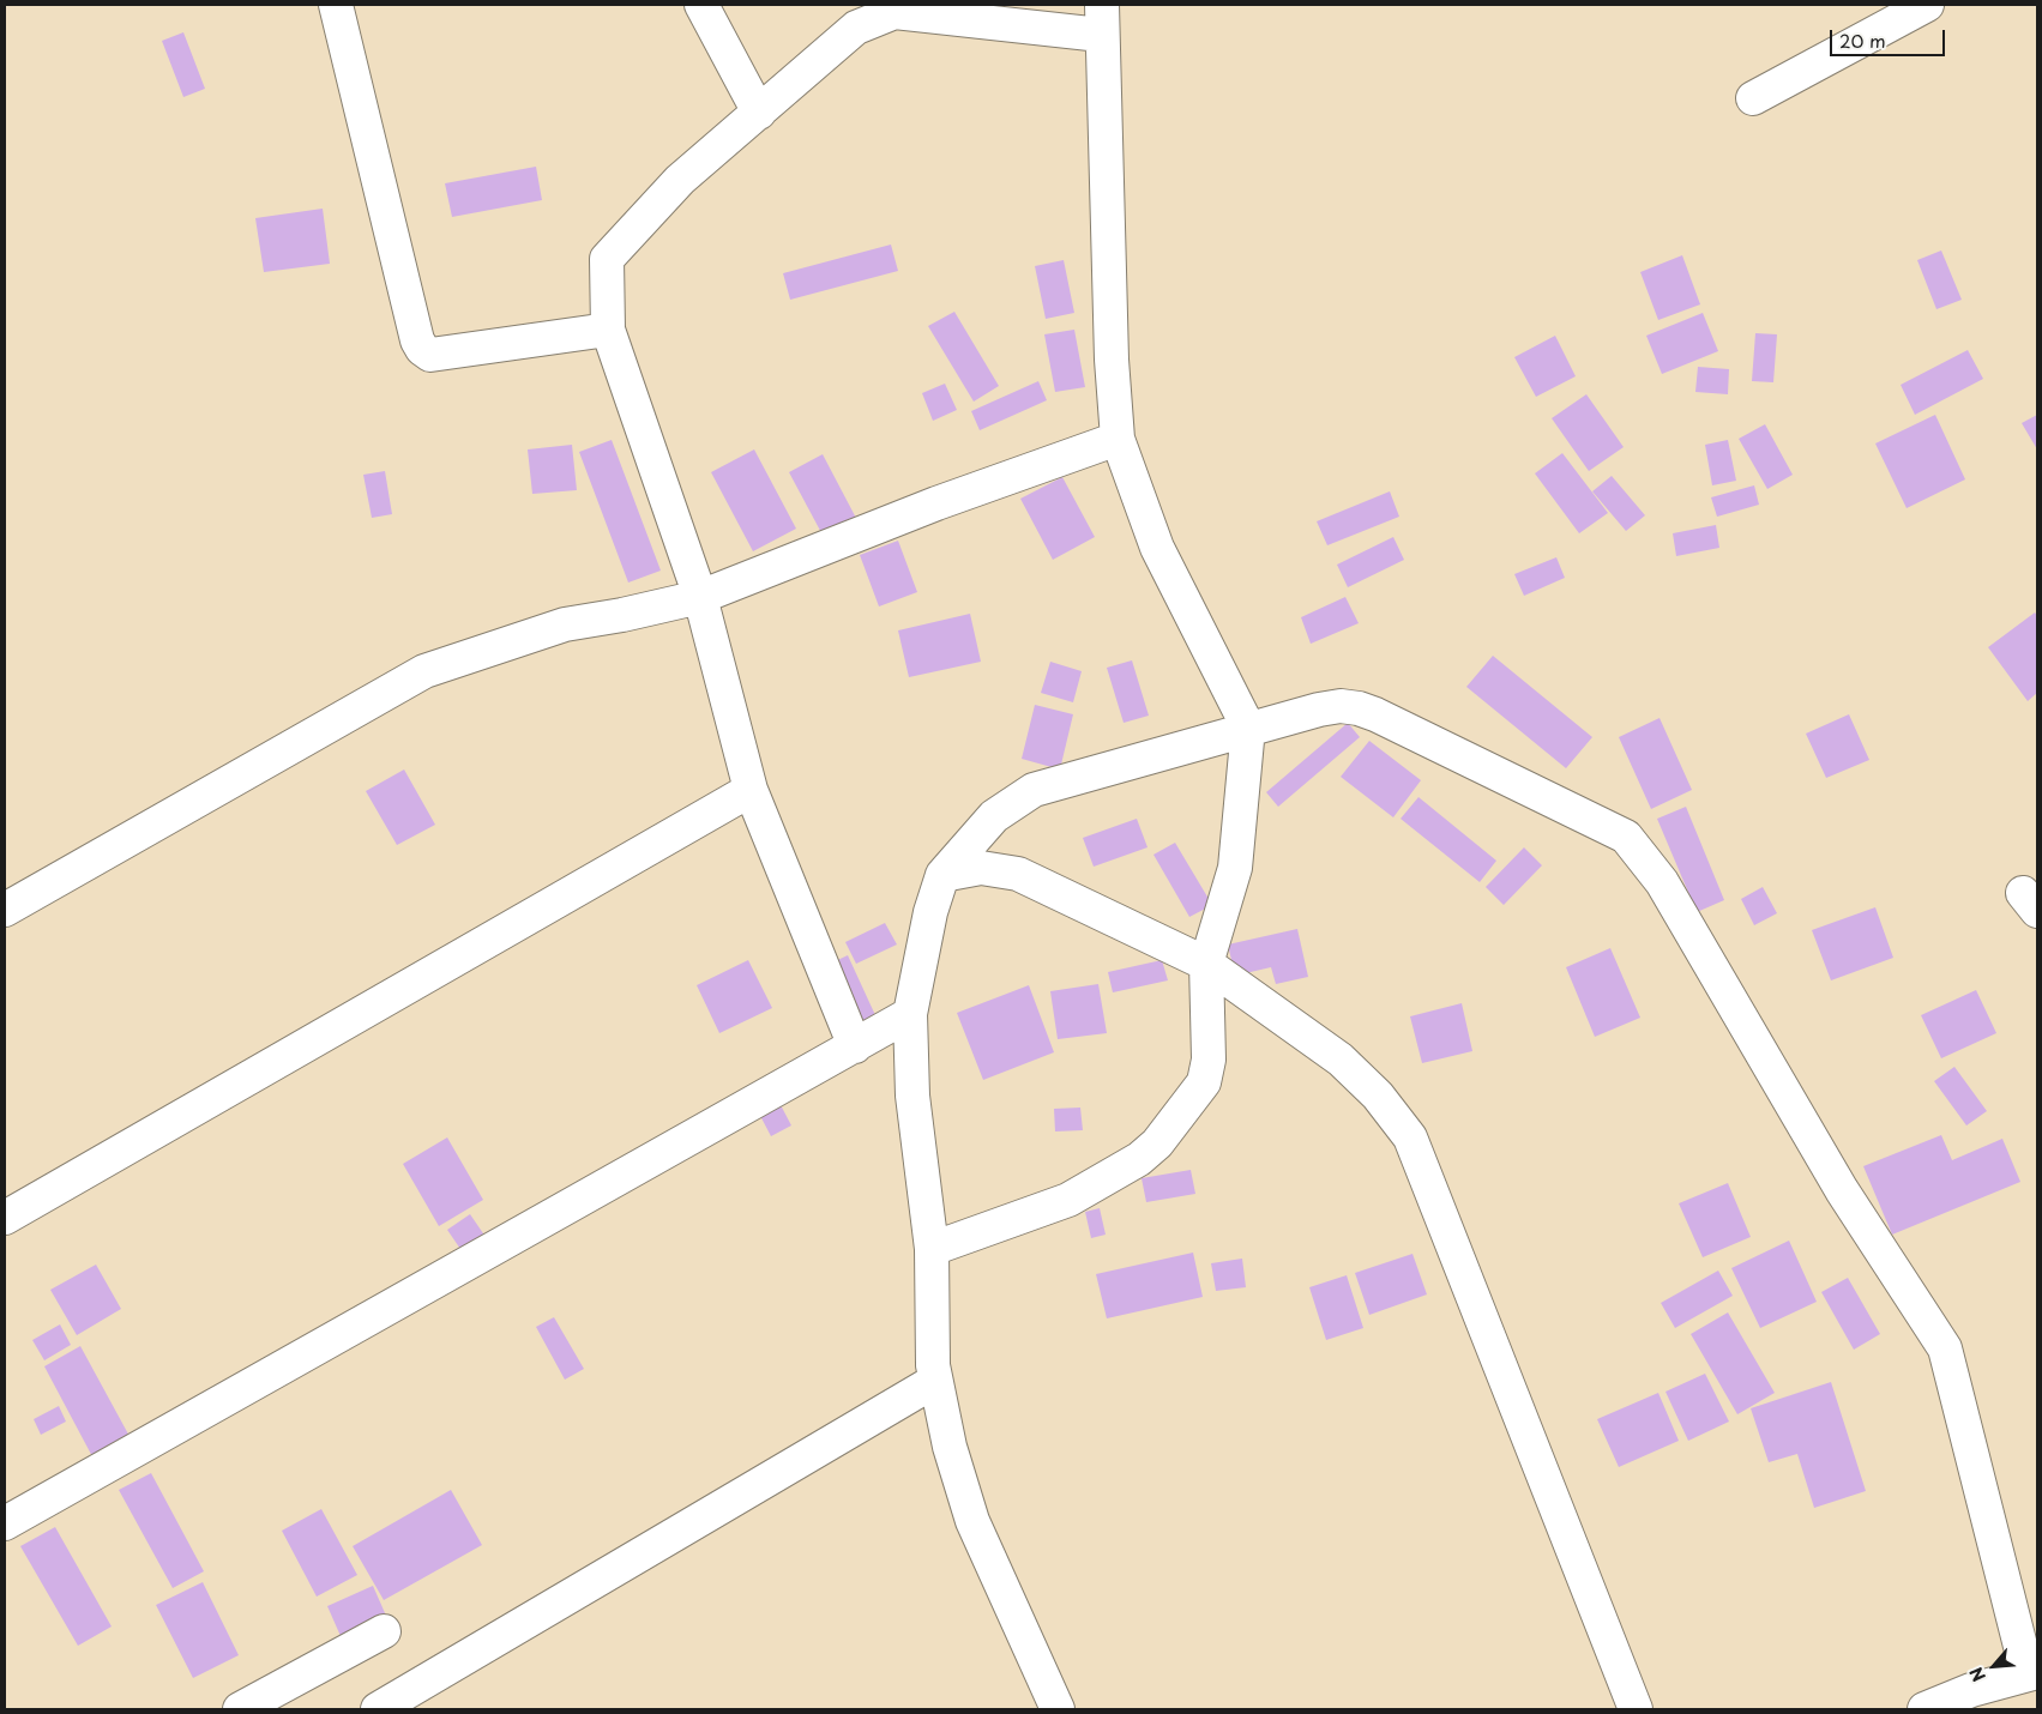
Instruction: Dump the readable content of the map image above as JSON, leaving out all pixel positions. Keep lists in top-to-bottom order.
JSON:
{
  "scale_bar": "20 m",
  "north": "bottom left"
}
